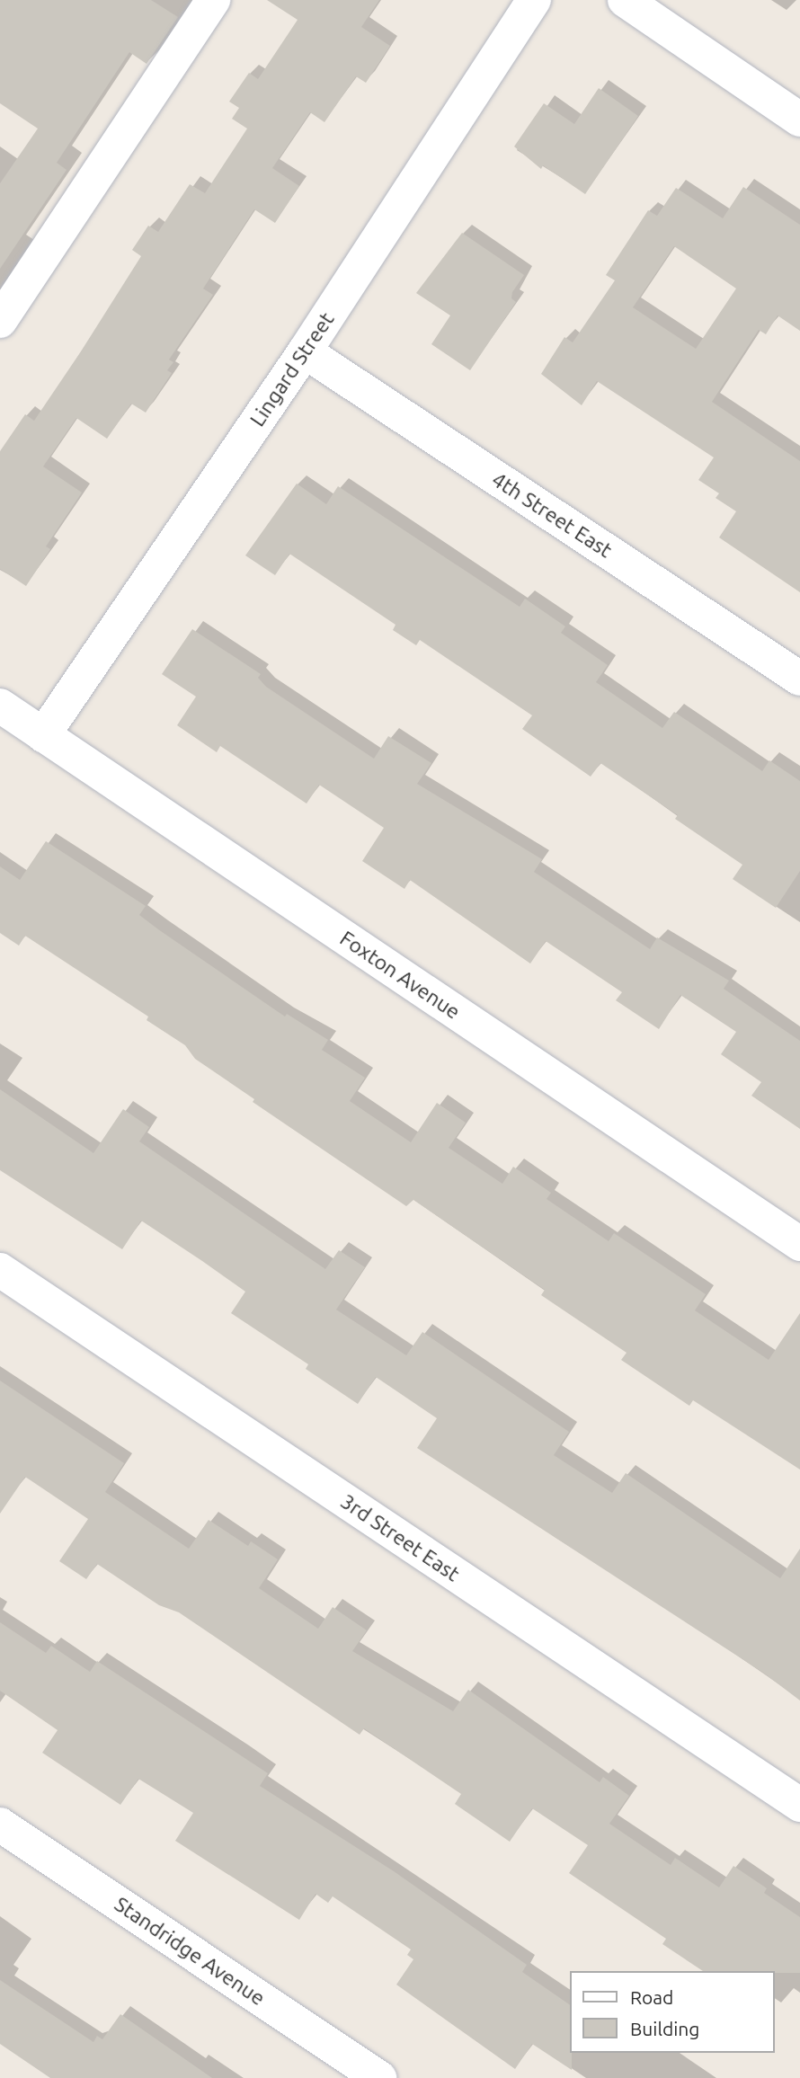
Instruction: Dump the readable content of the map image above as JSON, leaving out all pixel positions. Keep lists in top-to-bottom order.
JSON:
{
  "streets": {
    "street": [
      "Lingard Street",
      "4th Street East",
      "Foxton Avenue",
      "3rd Street East",
      "Standridge Avenue"
    ]
  },
  "crossings": [
    ["Lingard Street", "4th Street East"],
    ["Lingard Street", "Foxton Avenue"]
  ],
  "legend": ["Road", "Building"]
}
